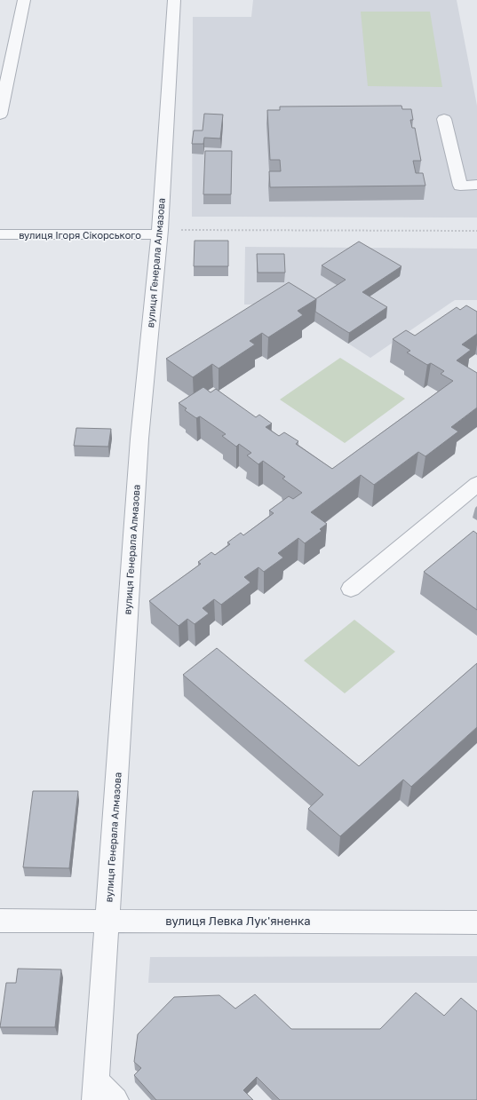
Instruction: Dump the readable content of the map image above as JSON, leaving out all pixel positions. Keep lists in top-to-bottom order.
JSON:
{
  "streets": {
    "street": ["вулиця Ігоря Сікорського", "вулиця Генерала Алмазова", "вулиця Левка Лук'яненка"]
  },
  "crossings": [
    ["вулиця Ігоря Сікорського", "вулиця Генерала Алмазова"],
    ["вулиця Генерала Алмазова", "вулиця Левка Лук'яненка"]
  ]
}
